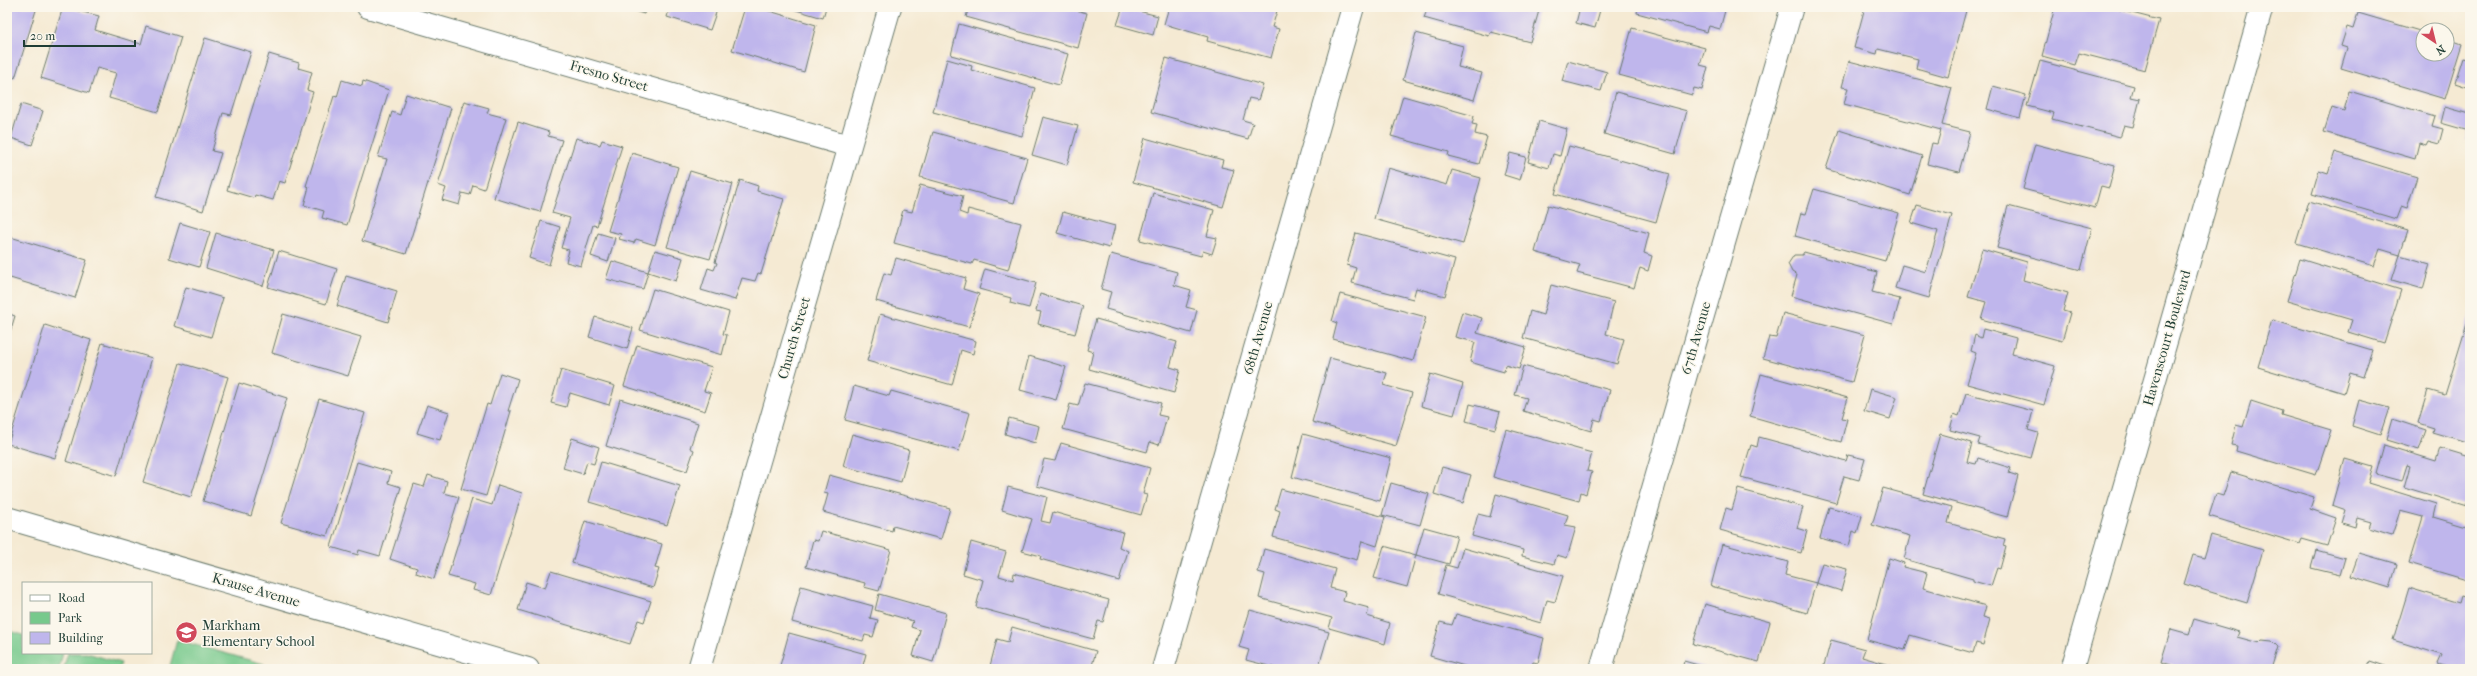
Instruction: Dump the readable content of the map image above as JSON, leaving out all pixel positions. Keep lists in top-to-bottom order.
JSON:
{
  "streets": {
    "street": [
      "Fresno Street",
      "Church Street",
      "68th Avenue",
      "67th Avenue",
      "Havenscourt Boulevard",
      "Krause Avenue"
    ]
  },
  "crossings": [
    ["Fresno Street", "Church Street"]
  ],
  "places": {
    "school or university": ["Markham Elementary School"]
  },
  "legend": ["Road", "Park", "Building"],
  "scale_bar": "20 m",
  "north": "bottom right"
}
